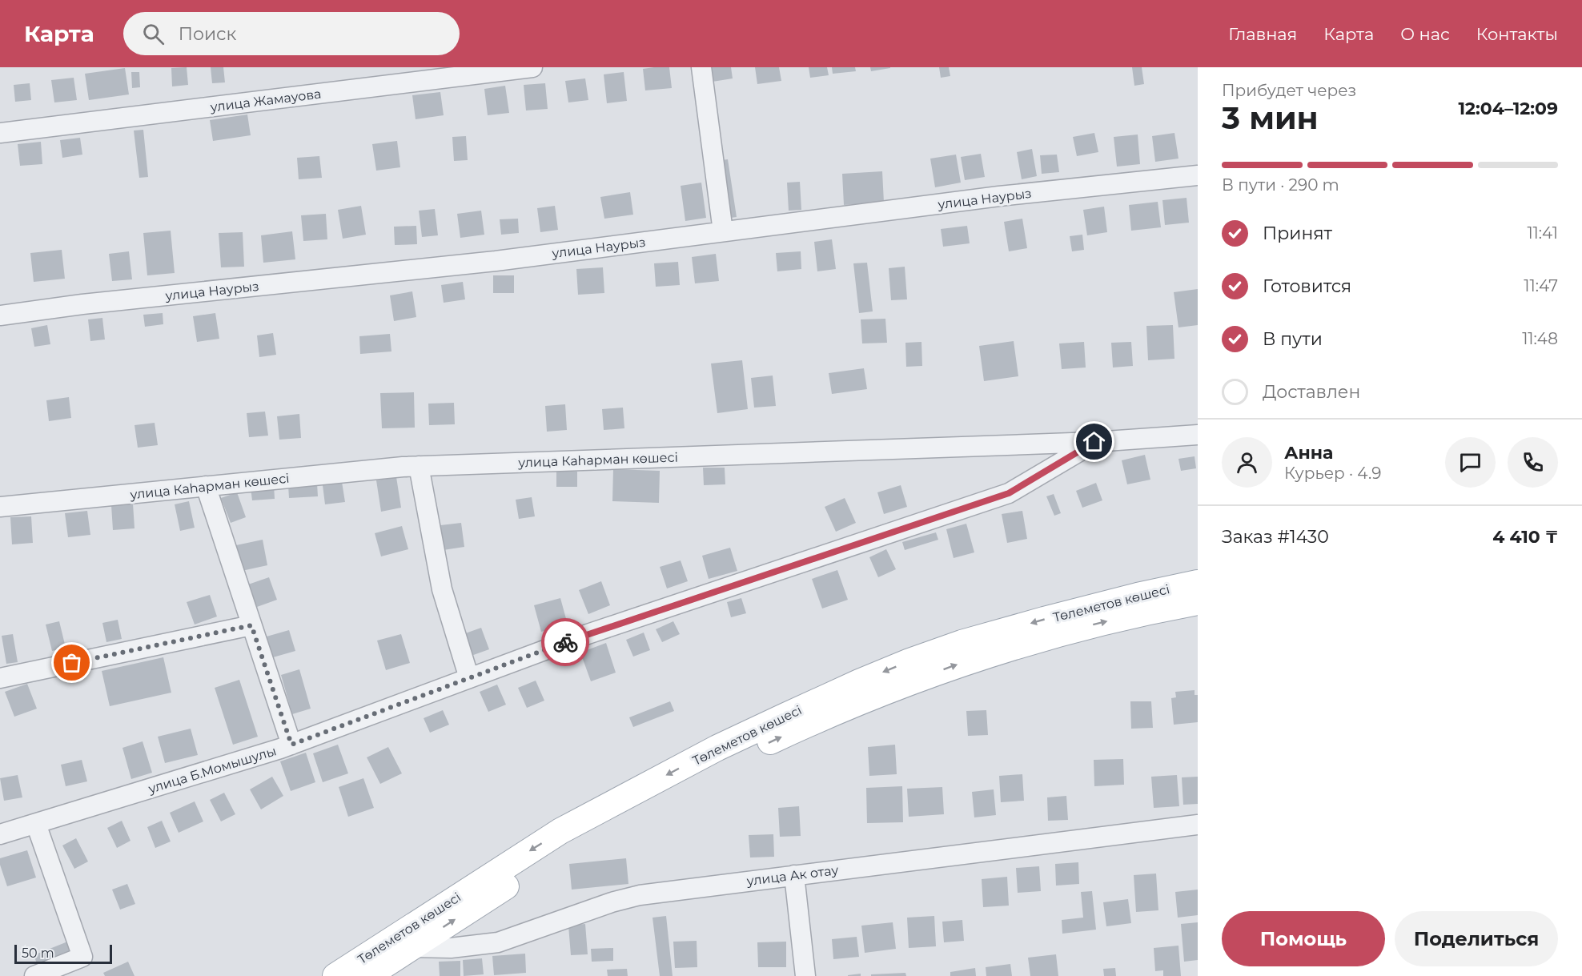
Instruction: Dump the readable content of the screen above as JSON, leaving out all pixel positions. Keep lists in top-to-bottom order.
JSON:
{
  "streets": {
    "main road": ["Төлеметов көшесі"],
    "street": [
      "улица Жамауова",
      "улица Наурыз",
      "улица Каһарман көшесі",
      "улица Б.Момышулы",
      "улица Ак отау"
    ]
  },
  "crossings": [
    ["улица Каһарман көшесі", "улица Б.Момышулы"],
    ["Төлеметов көшесі", "улица Ак отау"]
  ],
  "scale_bar": "50 m",
  "page": {
    "header": "Карта",
    "search": "Поиск",
    "nav": [
      "Главная",
      "Карта",
      "О нас",
      "Контакты"
    ],
    "heading": ["3 мин", "Прибудет через", "12:04–12:09"],
    "panel": [
      "Анна",
      "Курьер · 4.9",
      "Заказ #1430",
      "4 410 ₸"
    ],
    "bar": "В пути · 290 m",
    "list": [
      ["Принят", "11:41"],
      ["Готовится", "11:47"],
      ["В пути", "11:48"],
      "Доставлен"
    ],
    "buttons": ["Помощь", "Поделиться"],
    "scale": "50 m"
  }
}
